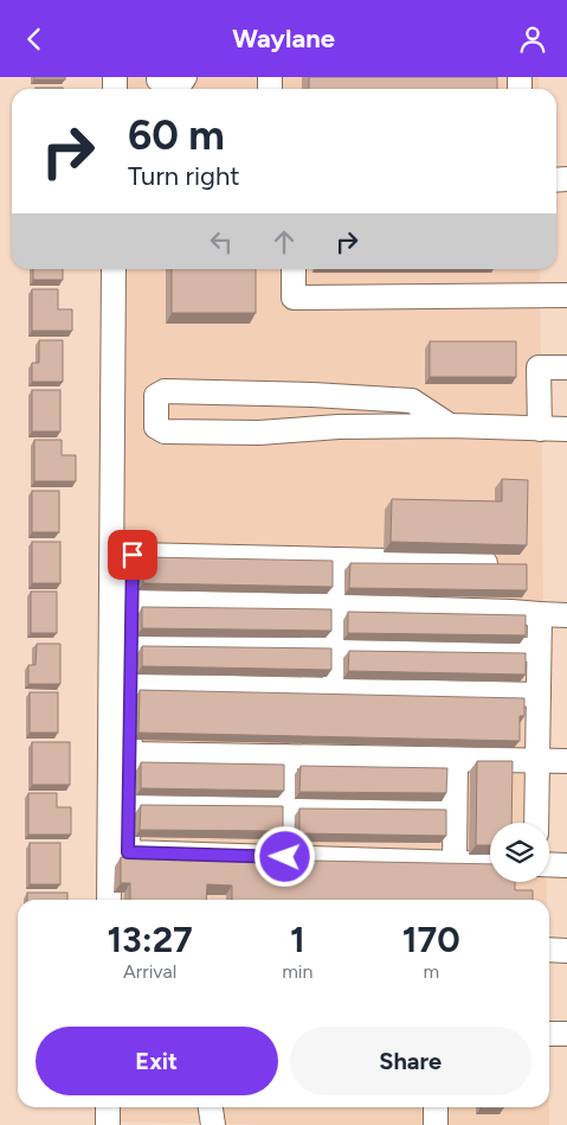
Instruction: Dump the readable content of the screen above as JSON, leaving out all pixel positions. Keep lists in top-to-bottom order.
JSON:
{
  "page": {
    "header": "Waylane",
    "turn": ["60 m", "Turn right"],
    "eta": [
      "13:27",
      "Arrival",
      "1",
      "min",
      "170",
      "m"
    ],
    "buttons": ["Exit", "Share"]
  }
}
